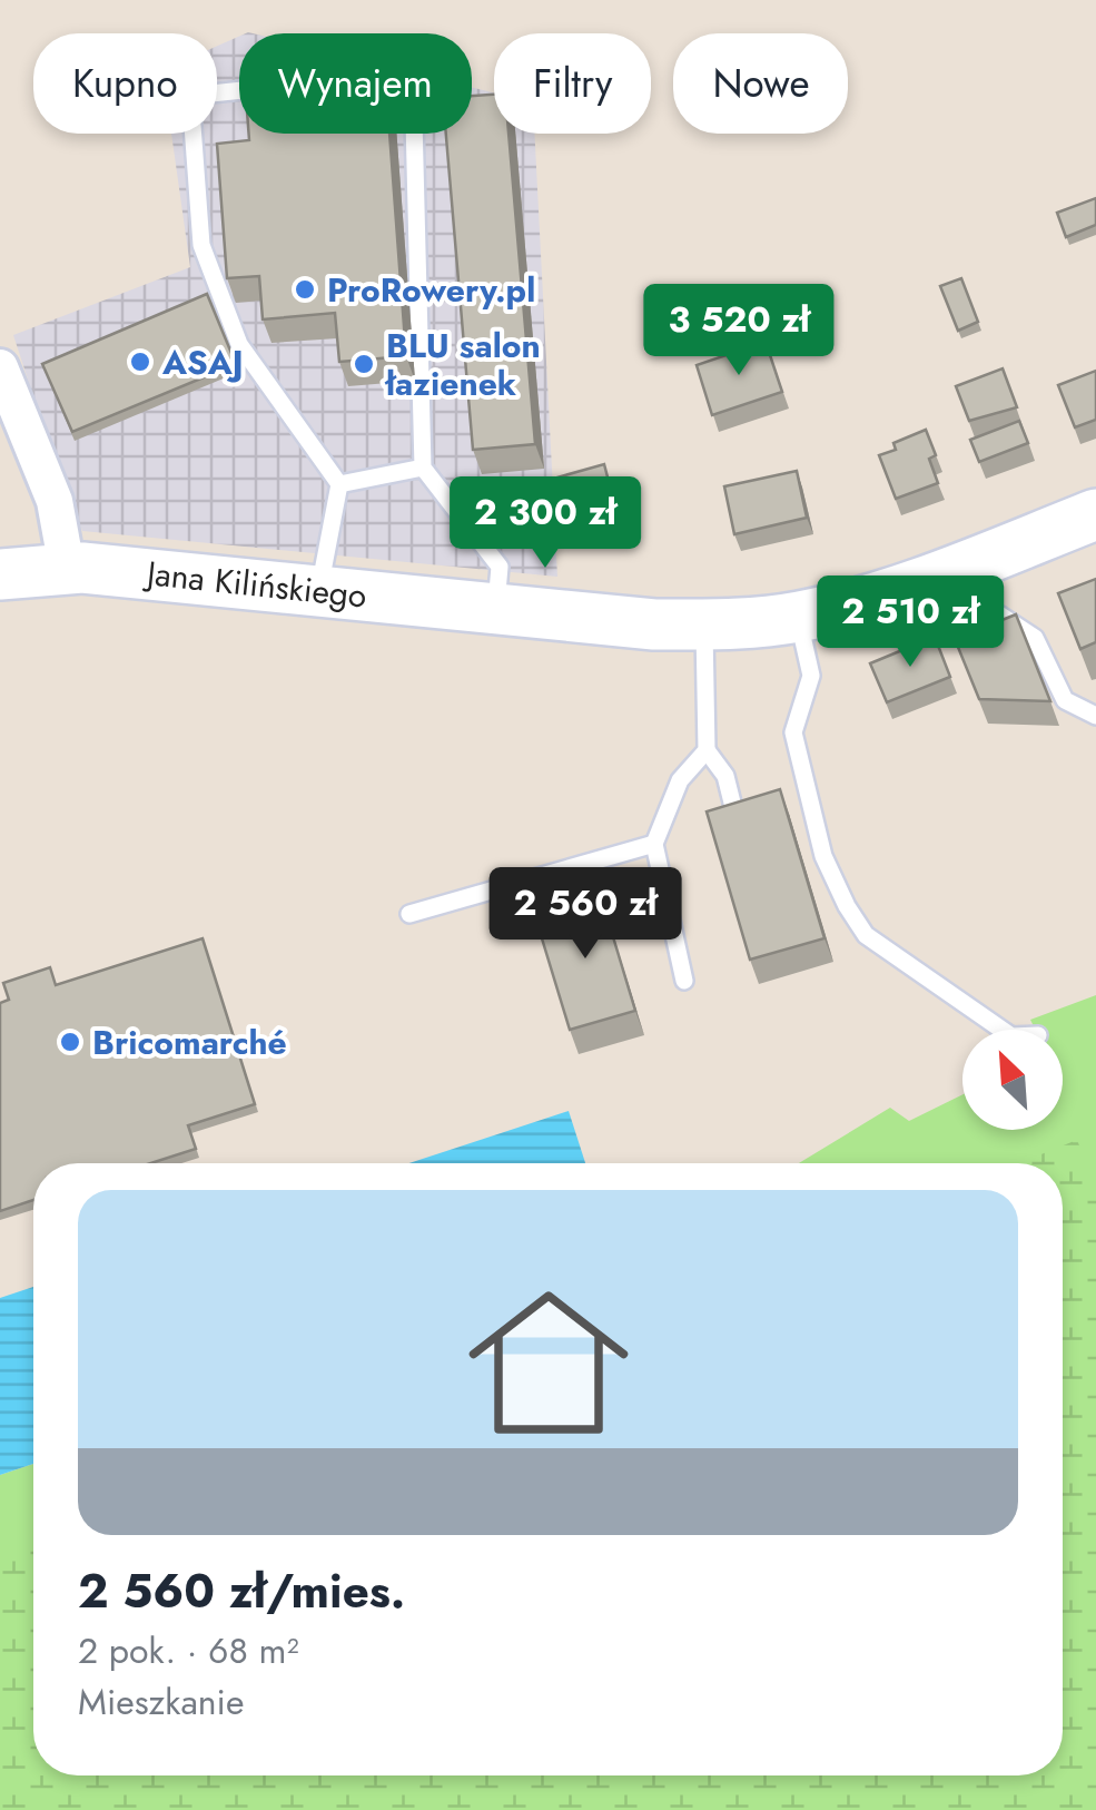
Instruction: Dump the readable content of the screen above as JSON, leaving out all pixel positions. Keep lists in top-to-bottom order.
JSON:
{
  "streets": {
    "street": ["Jana Kilińskiego"]
  },
  "places": [
    "ProRowery.pl",
    "ASAJ",
    "BLU salon łazienek",
    "Bricomarché"
  ],
  "north": "top left",
  "page": {
    "chip": [
      "Kupno",
      "Wynajem",
      "Filtry",
      "Nowe"
    ],
    "price": [
      "3 520 zł",
      "2 300 zł",
      "2 510 zł",
      "2 560 zł"
    ],
    "list": [
      {
        "name": "2 560 zł/mies.",
        "note": "2 pok. · 68 m² · Mieszkanie"
      }
    ]
  }
}
